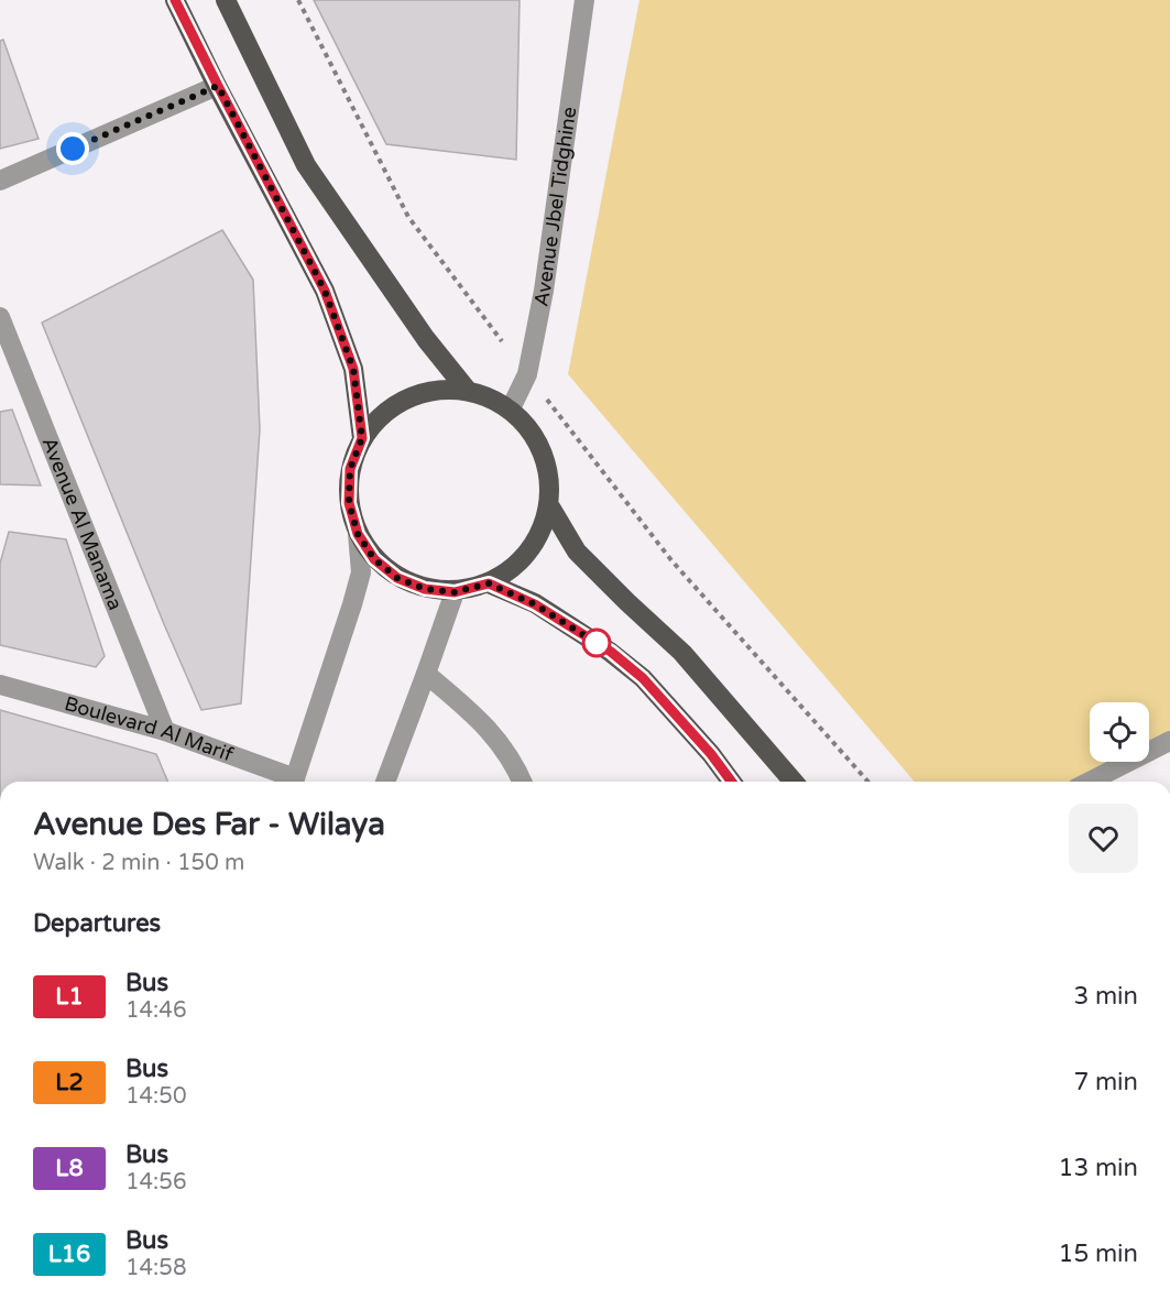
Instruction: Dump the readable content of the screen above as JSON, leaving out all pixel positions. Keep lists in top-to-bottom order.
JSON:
{
  "streets": {
    "street": ["Avenue Jbel Tidghine", "Avenue Al Manama", "Boulevard Al Marif"]
  },
  "crossings": [
    ["Avenue Al Manama", "Boulevard Al Marif"]
  ],
  "lines": ["bus line L1"],
  "page": {
    "heading": [
      ["Avenue Des Far - Wilaya", "Walk · 2 min · 150 m"],
      "Departures"
    ],
    "list": [
      {
        "mark": "L1",
        "name": "Bus",
        "note": "14:46",
        "value": "3 min"
      },
      {
        "mark": "L2",
        "name": "Bus",
        "note": "14:50",
        "value": "7 min"
      },
      {
        "mark": "L8",
        "name": "Bus",
        "note": "14:56",
        "value": "13 min"
      },
      {
        "mark": "L16",
        "name": "Bus",
        "note": "14:58",
        "value": "15 min"
      }
    ]
  }
}
